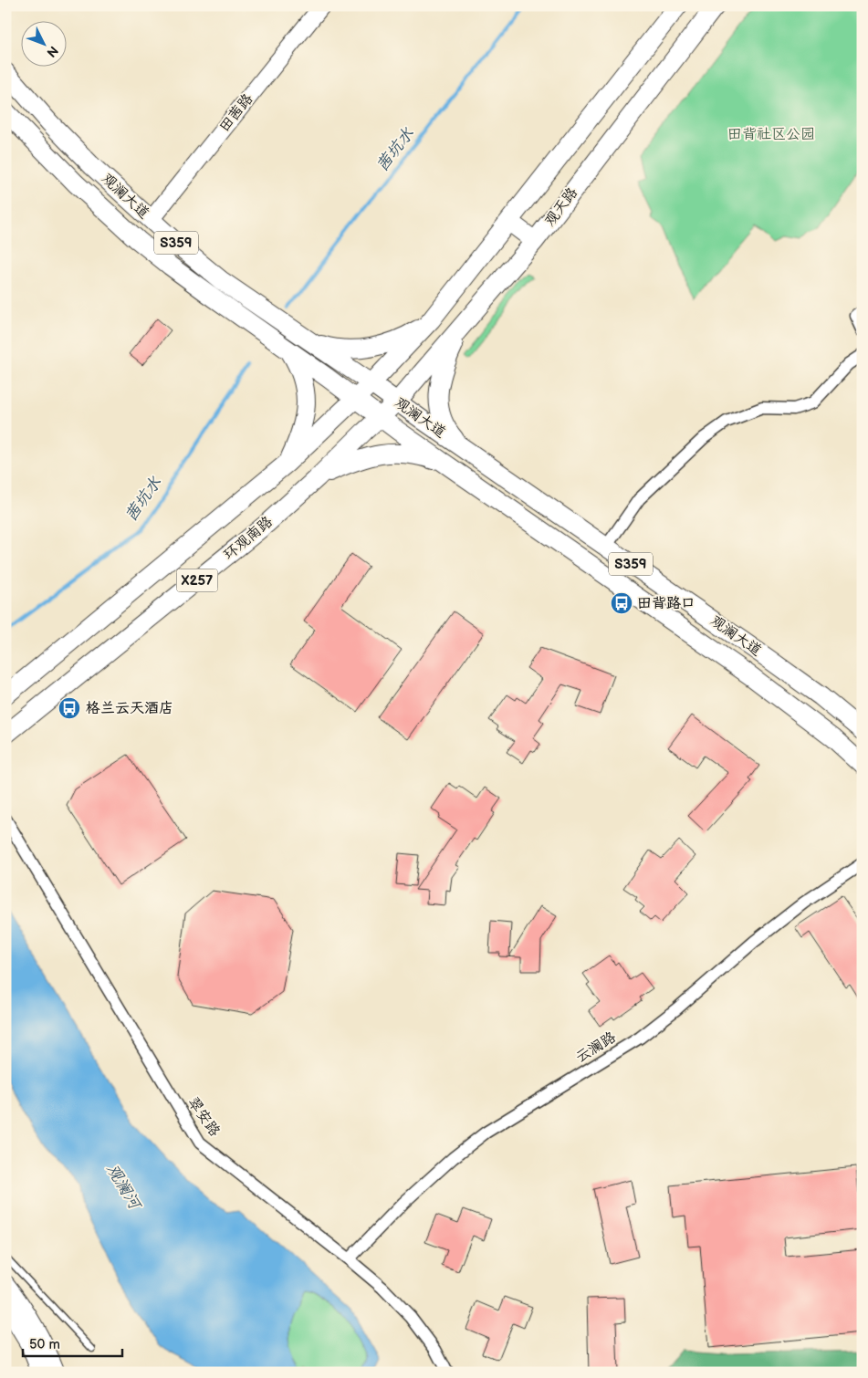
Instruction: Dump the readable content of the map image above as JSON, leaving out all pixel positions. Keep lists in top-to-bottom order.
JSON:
{
  "streets": {
    "main road": [
      "观澜大道",
      "观天路",
      "S359",
      "环观南路",
      "X257"
    ],
    "street": ["田茜路", "云澜路", "翠安路"]
  },
  "crossings": [
    ["田茜路", "观澜大道"],
    ["观澜大道", "观天路"],
    ["观澜大道", "环观南路"],
    ["观澜大道", "X257"],
    ["观天路", "环观南路"],
    ["云澜路", "翠安路"]
  ],
  "water": ["茜坑水", "观澜河"],
  "parks": ["田背社区公园"],
  "places": {
    "bus stop": ["田背路口", "格兰云天酒店"]
  },
  "scale_bar": "50 m",
  "north": "bottom right"
}
